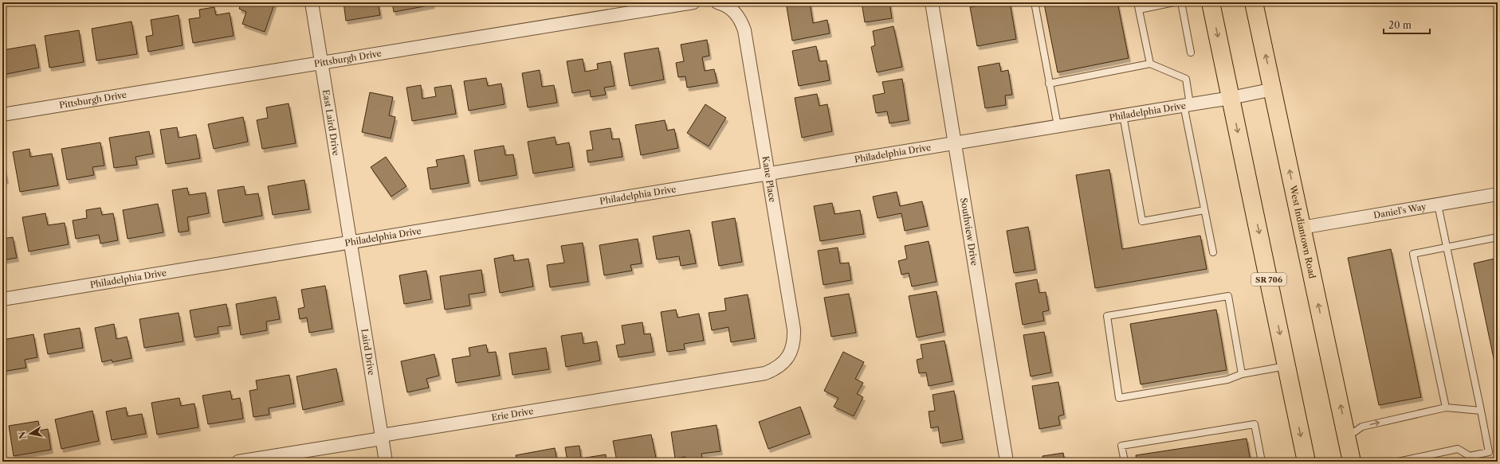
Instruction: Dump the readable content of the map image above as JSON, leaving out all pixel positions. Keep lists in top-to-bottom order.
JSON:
{
  "streets": {
    "main road": ["West Indiantown Road", "SR 706"],
    "street": [
      "Pittsburgh Drive",
      "Philadelphia Drive",
      "East Laird Drive",
      "Kane Place",
      "Daniel's Way",
      "Southview Drive",
      "Laird Drive",
      "Erie Drive"
    ]
  },
  "crossings": [
    ["Pittsburgh Drive", "East Laird Drive"],
    ["Philadelphia Drive", "East Laird Drive"],
    ["Philadelphia Drive", "Kane Place"],
    ["Philadelphia Drive", "Southview Drive"],
    ["Philadelphia Drive", "West Indiantown Road"],
    ["Philadelphia Drive", "SR 706"],
    ["Philadelphia Drive", "Laird Drive"],
    ["East Laird Drive", "Laird Drive"],
    ["Kane Place", "Erie Drive"],
    ["Daniel's Way", "West Indiantown Road"],
    ["Laird Drive", "Erie Drive"]
  ],
  "scale_bar": "20 m",
  "north": "left"
}
